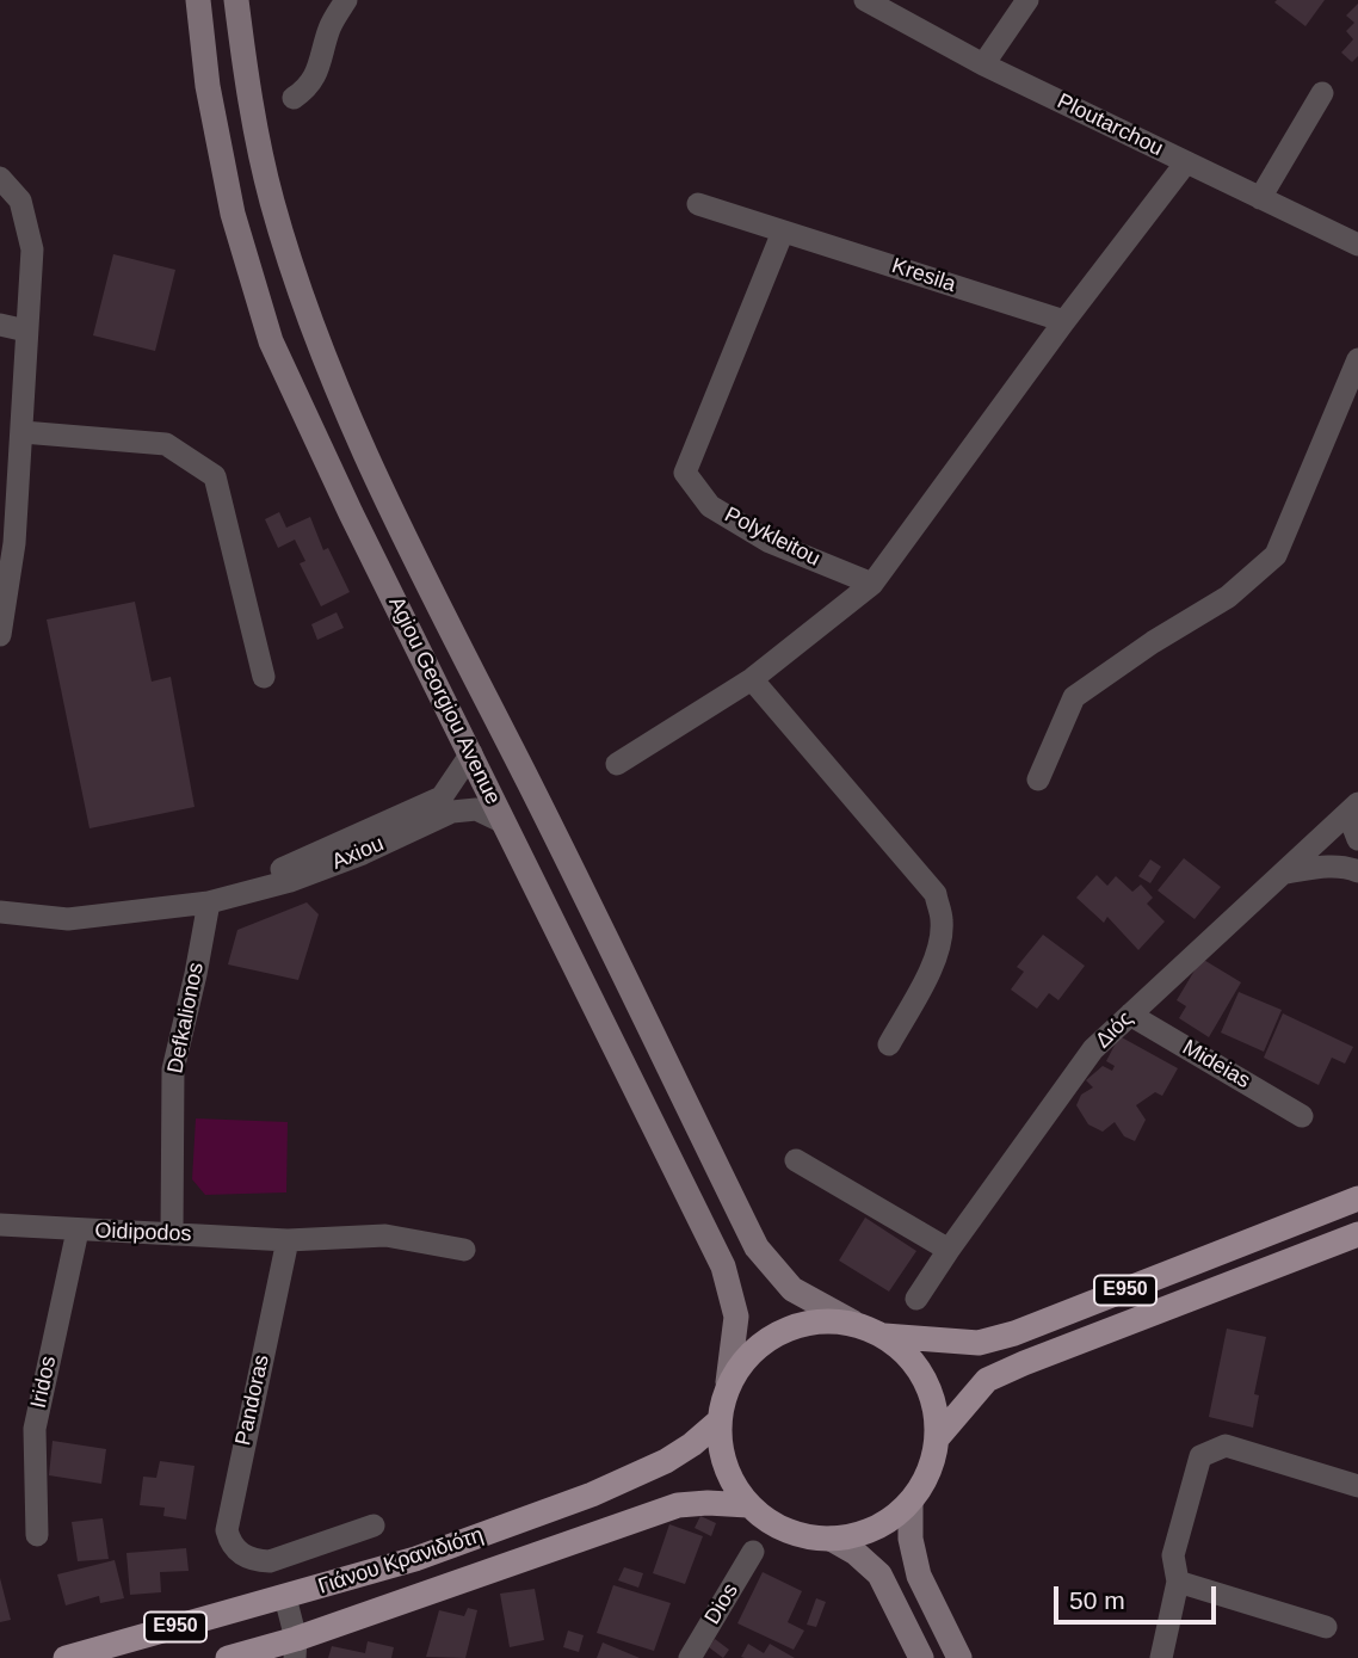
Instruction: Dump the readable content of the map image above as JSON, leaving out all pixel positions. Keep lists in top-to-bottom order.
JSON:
{
  "streets": {
    "main road": ["Agiou Georgiou Avenue", "E950", "Γιάνου Κρανιδιότη"],
    "street": [
      "Ploutarchou",
      "Kresila",
      "Polykleitou",
      "Axiou",
      "Defkalionos",
      "Διός",
      "Mideias",
      "Oidipodos",
      "Iridos",
      "Pandoras",
      "Dios"
    ]
  },
  "crossings": [
    ["Kresila", "Polykleitou"],
    ["Agiou Georgiou Avenue", "Axiou"],
    ["Agiou Georgiou Avenue", "E950"],
    ["Agiou Georgiou Avenue", "Γιάνου Κρανιδιότη"],
    ["Axiou", "Defkalionos"],
    ["Defkalionos", "Oidipodos"],
    ["Διός", "Mideias"],
    ["Oidipodos", "Iridos"],
    ["Oidipodos", "Pandoras"],
    ["E950", "Γιάνου Κρανιδιότη"]
  ],
  "scale_bar": "50 m"
}
